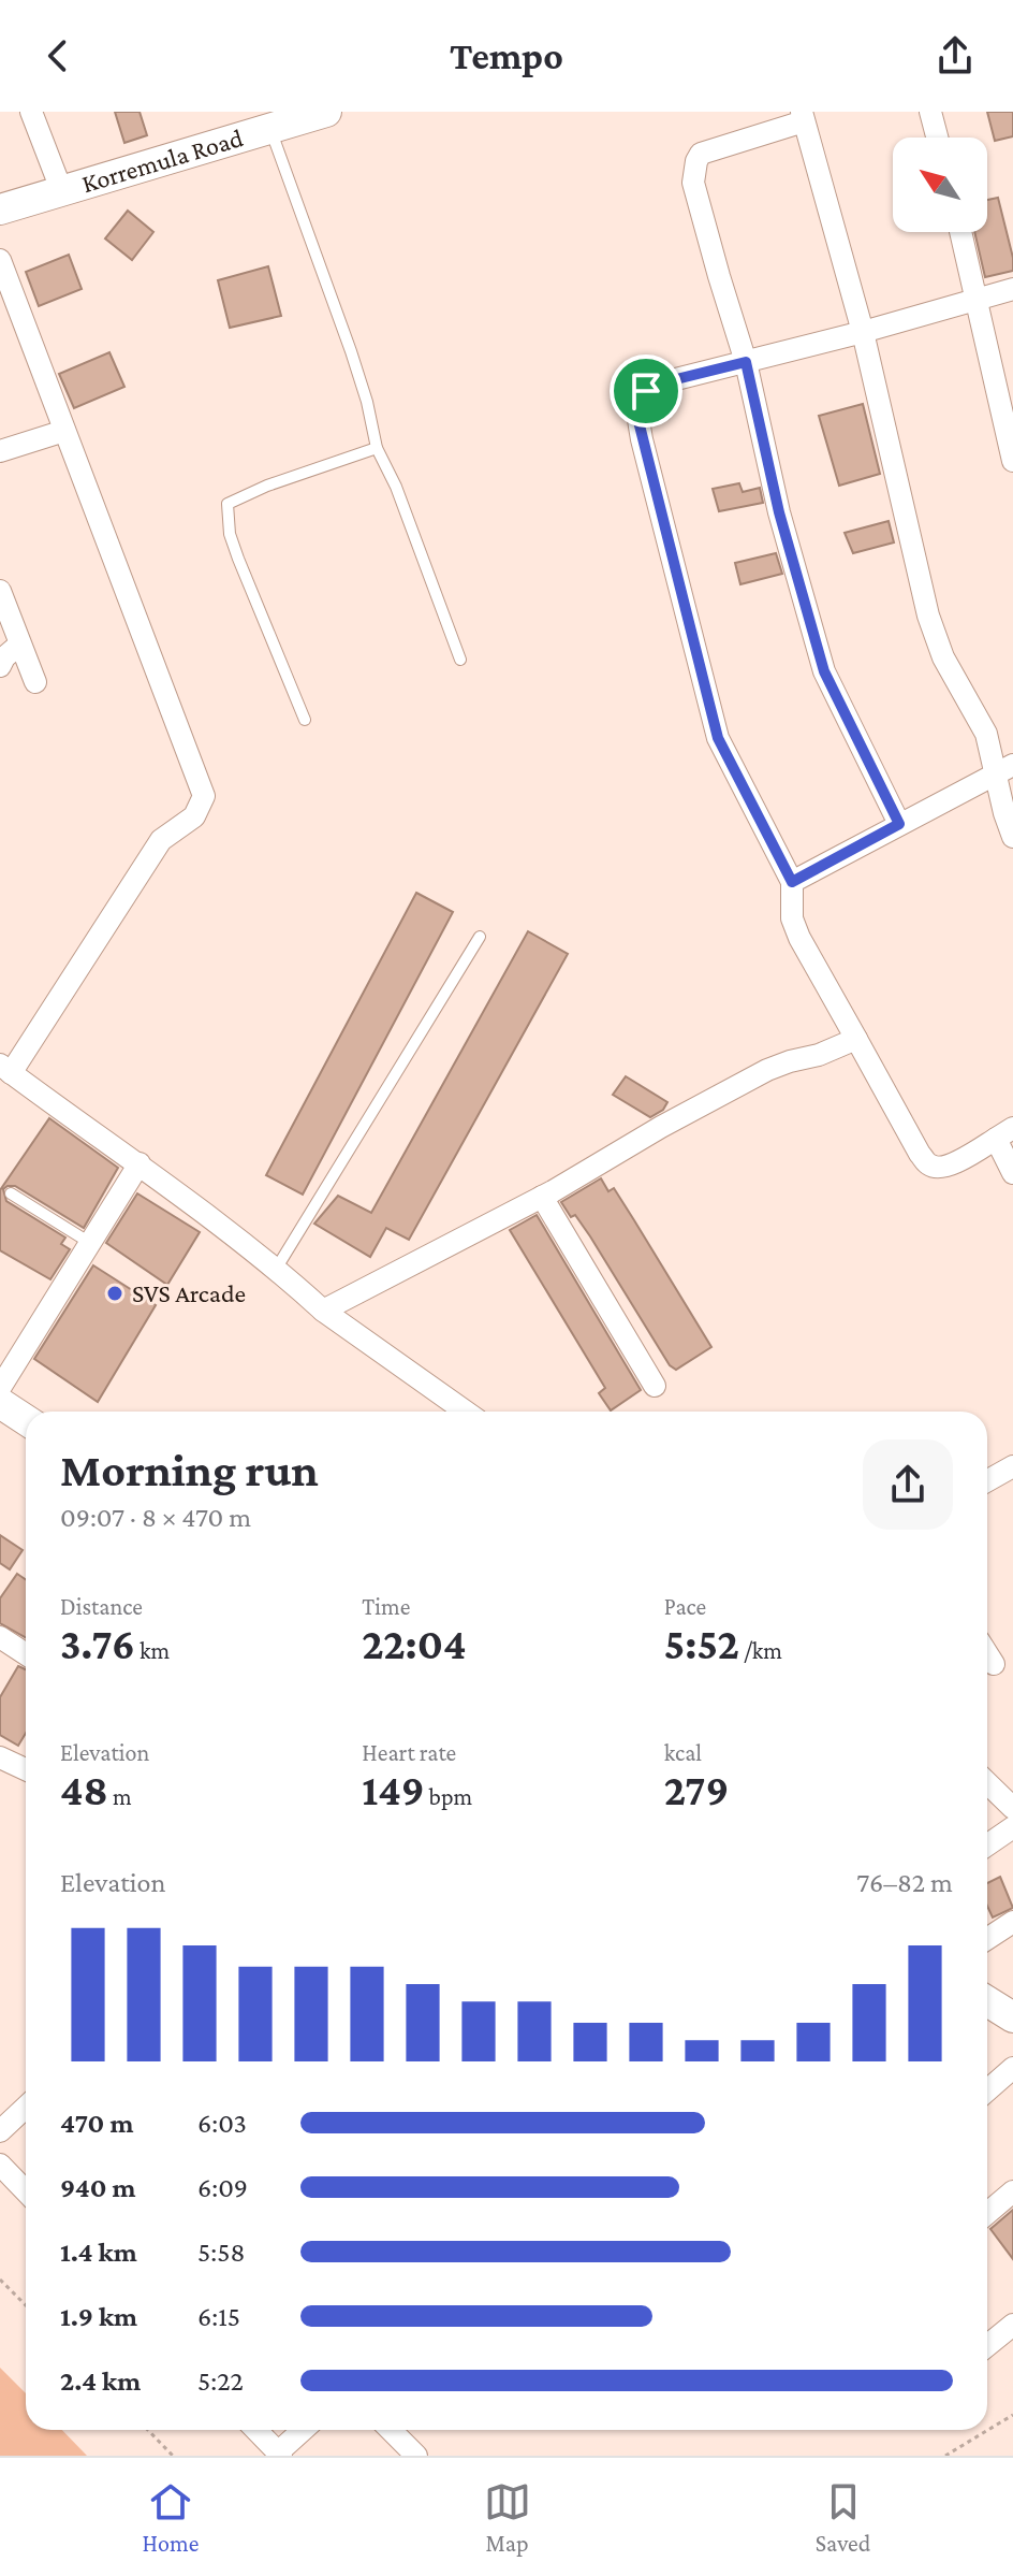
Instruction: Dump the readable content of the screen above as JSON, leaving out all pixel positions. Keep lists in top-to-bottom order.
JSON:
{
  "streets": {
    "street": ["Korremula Road"]
  },
  "places": ["SVS Arcade"],
  "north": "top left",
  "page": {
    "header": "Tempo",
    "heading": ["Morning run", "09:07 · 8 × 470 m"],
    "stats": [
      ["Distance", "3.76 km"],
      ["Time", "22:04"],
      ["Pace", "5:52 /km"],
      ["Elevation", "48 m"],
      ["Heart rate", "149 bpm"],
      ["kcal", "279"]
    ],
    "chart": ["Elevation", "76–82 m"],
    "list": [
      {
        "name": "470 m",
        "note": "6:03"
      },
      {
        "name": "940 m",
        "note": "6:09"
      },
      {
        "name": "1.4 km",
        "note": "5:58"
      },
      {
        "name": "1.9 km",
        "note": "6:15"
      },
      {
        "name": "2.4 km",
        "note": "5:22"
      }
    ],
    "tabs": ["Home", "Map", "Saved"]
  }
}
